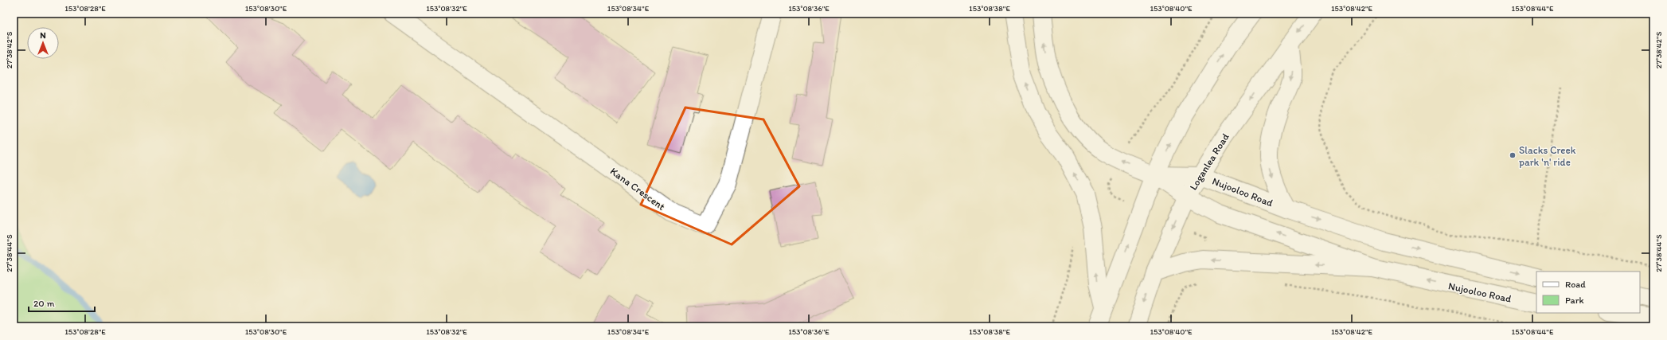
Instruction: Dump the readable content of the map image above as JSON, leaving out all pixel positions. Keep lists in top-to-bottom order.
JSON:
{
  "streets": {
    "main road": ["Loganlea Road", "Kana Crescent", "Nujooloo Road"]
  },
  "crossings": [
    ["Loganlea Road", "Nujooloo Road"]
  ],
  "places": ["Slacks Creek park 'n' ride"],
  "legend": ["Road", "Park"],
  "scale_bar": "20 m",
  "north": "top",
  "coordinates": [
    "153°08'28\"E",
    "153°08'30\"E",
    "153°08'32\"E",
    "153°08'34\"E",
    "153°08'36\"E",
    "153°08'38\"E",
    "153°08'40\"E",
    "153°08'42\"E",
    "153°08'44\"E",
    "27°38'42\"S",
    "27°38'44\"S"
  ]
}
